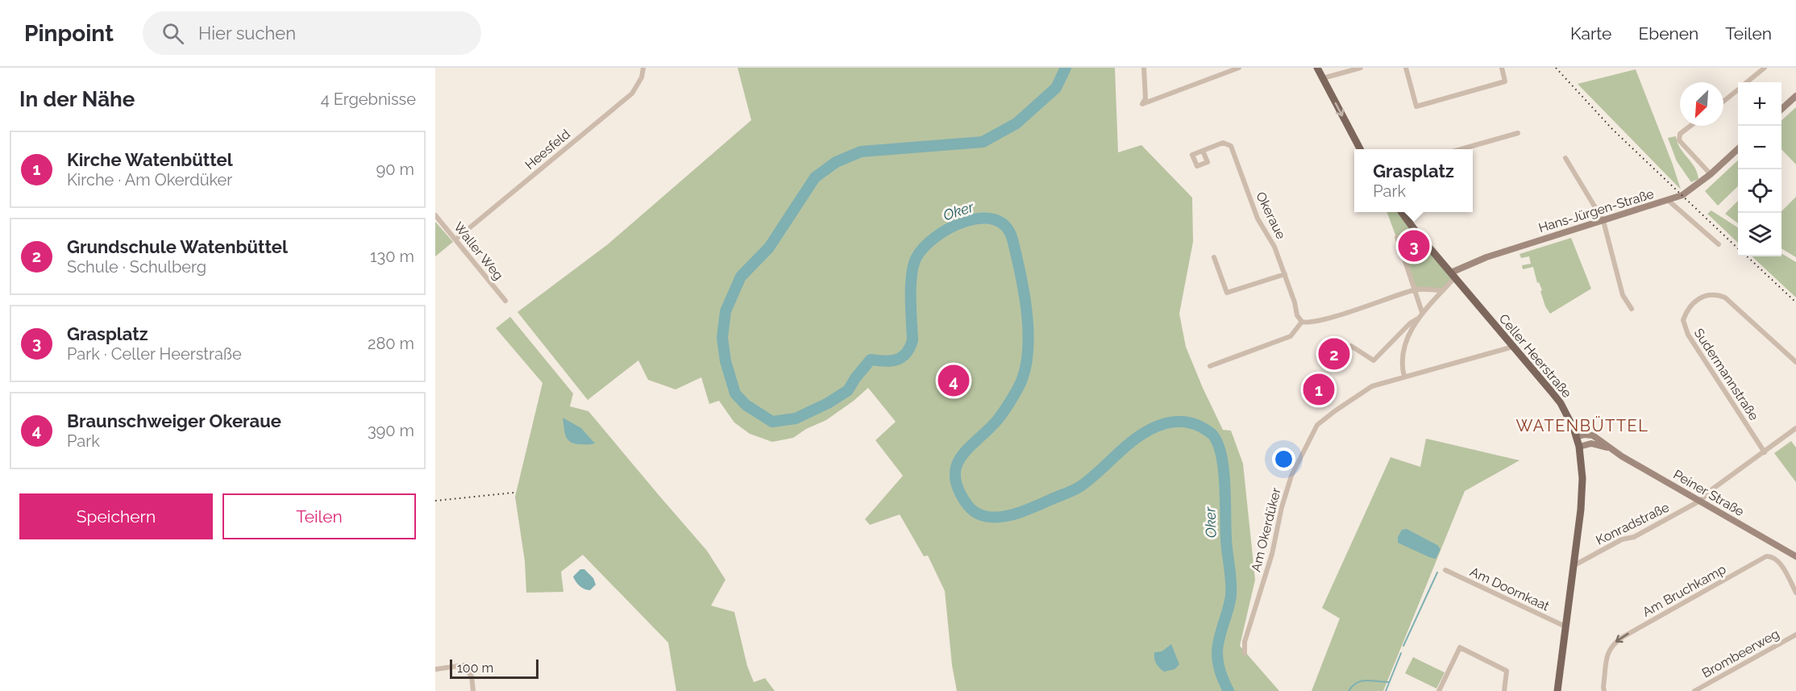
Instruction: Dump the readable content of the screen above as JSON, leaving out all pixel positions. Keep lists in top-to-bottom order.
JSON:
{
  "streets": {
    "main road": ["Hans-Jürgen-Straße", "Celler Heerstraße", "Peiner Straße"],
    "street": [
      "Heesfeld",
      "Okeraue",
      "Waller Weg",
      "Sudermannstraße",
      "Konradstraße",
      "Am Okerdüker",
      "Am Doornkaat",
      "Am Bruchkamp",
      "Brombeerweg"
    ]
  },
  "crossings": [
    ["Heesfeld", "Waller Weg"],
    ["Hans-Jürgen-Straße", "Celler Heerstraße"],
    ["Celler Heerstraße", "Peiner Straße"],
    ["Celler Heerstraße", "Konradstraße"],
    ["Celler Heerstraße", "Am Okerdüker"],
    ["Celler Heerstraße", "Am Doornkaat"],
    ["Sudermannstraße", "Konradstraße"],
    ["Peiner Straße", "Konradstraße"]
  ],
  "districts": ["WATENBÜTTEL"],
  "water": ["Oker"],
  "scale_bar": "100 m",
  "north": "bottom left",
  "page": {
    "header": "Pinpoint",
    "search": "Hier suchen",
    "nav": ["Karte", "Ebenen", "Teilen"],
    "heading": ["In der Nähe", "4 Ergebnisse"],
    "map_buttons": ["+", "−"],
    "list": [
      {
        "mark": "1",
        "name": "Kirche Watenbüttel",
        "note": "Kirche · Am Okerdüker",
        "value": "90 m"
      },
      {
        "mark": "2",
        "name": "Grundschule Watenbüttel",
        "note": "Schule · Schulberg",
        "value": "130 m"
      },
      {
        "mark": "3",
        "name": "Grasplatz",
        "note": "Park · Celler Heerstraße",
        "value": "280 m"
      },
      {
        "mark": "4",
        "name": "Braunschweiger Okeraue",
        "note": "Park",
        "value": "390 m"
      }
    ],
    "popup": ["Grasplatz", "Park"],
    "pins": [
      "3",
      "2",
      "4",
      "1"
    ],
    "buttons": ["Speichern", "Teilen"],
    "scale": "100 m"
  }
}
